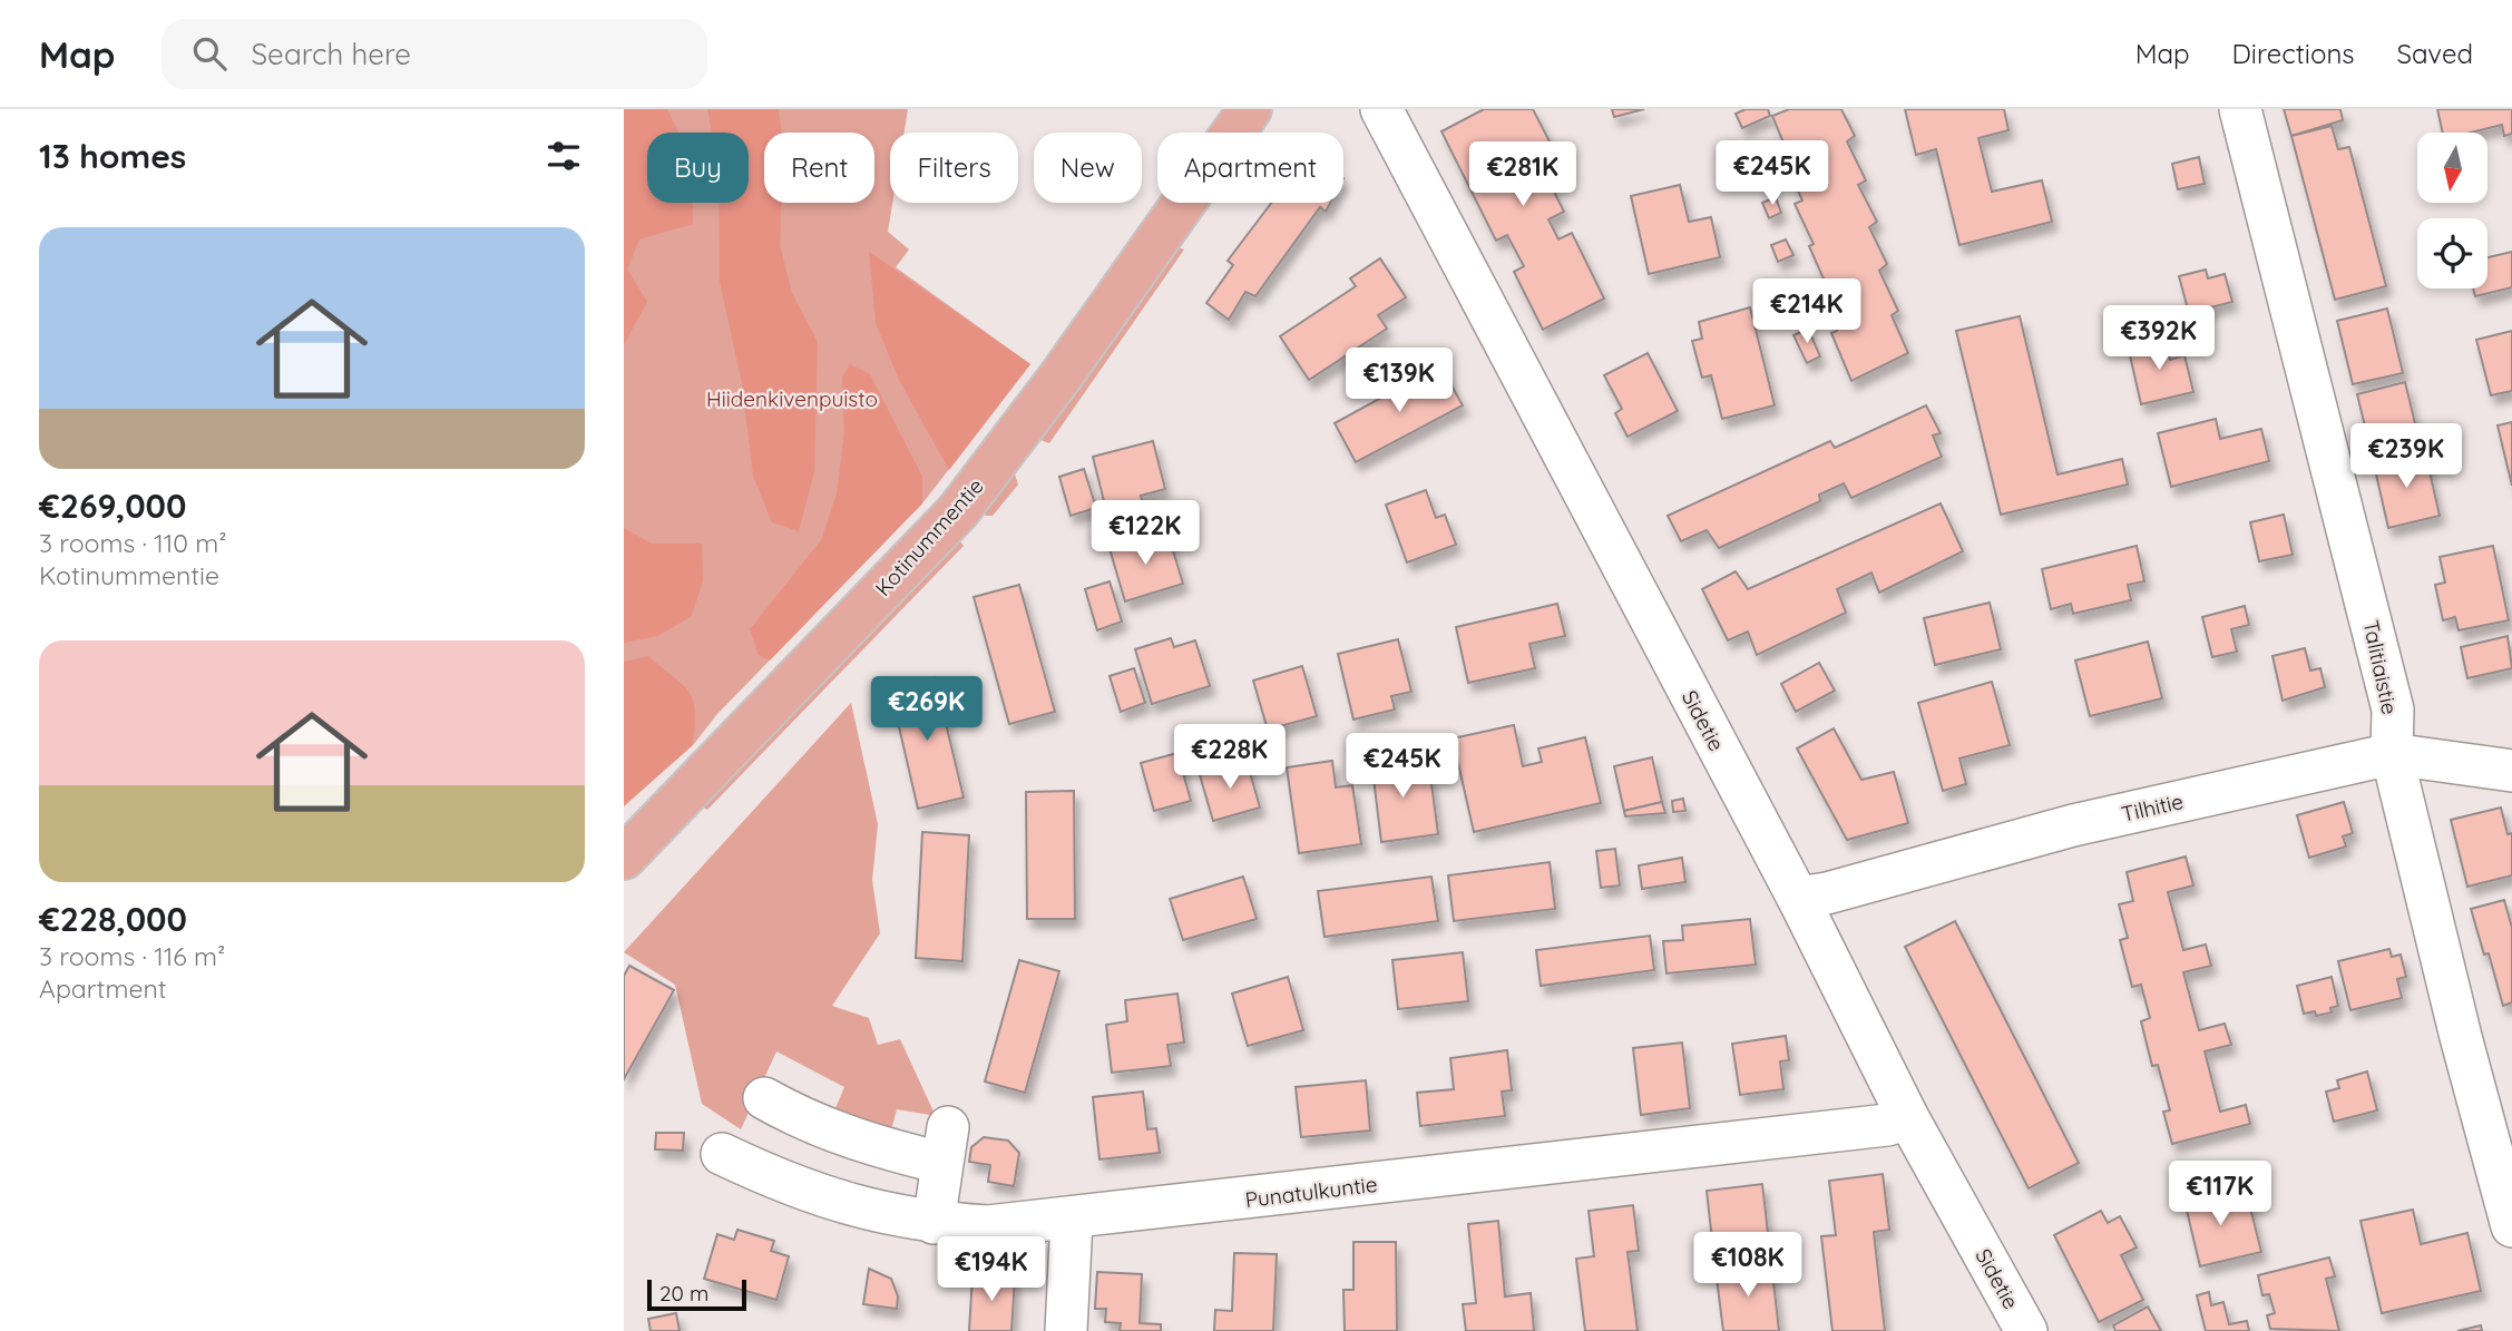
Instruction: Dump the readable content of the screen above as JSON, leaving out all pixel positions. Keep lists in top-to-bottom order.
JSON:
{
  "streets": {
    "main road": ["Kotinummentie"],
    "street": [
      "Talitiaistie",
      "Sidetie",
      "Tilhitie",
      "Punatulkuntie"
    ]
  },
  "crossings": [
    ["Talitiaistie", "Tilhitie"],
    ["Sidetie", "Tilhitie"],
    ["Sidetie", "Punatulkuntie"]
  ],
  "parks": ["Hiidenkivenpuisto"],
  "scale_bar": "20 m",
  "north": "bottom",
  "page": {
    "header": "Map",
    "search": "Search here",
    "nav": ["Map", "Directions", "Saved"],
    "heading": "13 homes",
    "chip": [
      "Buy",
      "Rent",
      "Filters",
      "New",
      "Apartment"
    ],
    "price": [
      "€245K",
      "€281K",
      "€214K",
      "€392K",
      "€139K",
      "€239K",
      "€122K",
      "€269K",
      "€228K",
      "€245K",
      "€117K",
      "€108K",
      "€194K"
    ],
    "list": [
      {
        "name": "€269,000",
        "note": "3 rooms · 110 m² · Kotinummentie"
      },
      {
        "name": "€228,000",
        "note": "3 rooms · 116 m² · Apartment"
      }
    ],
    "scale": "20 m"
  }
}
